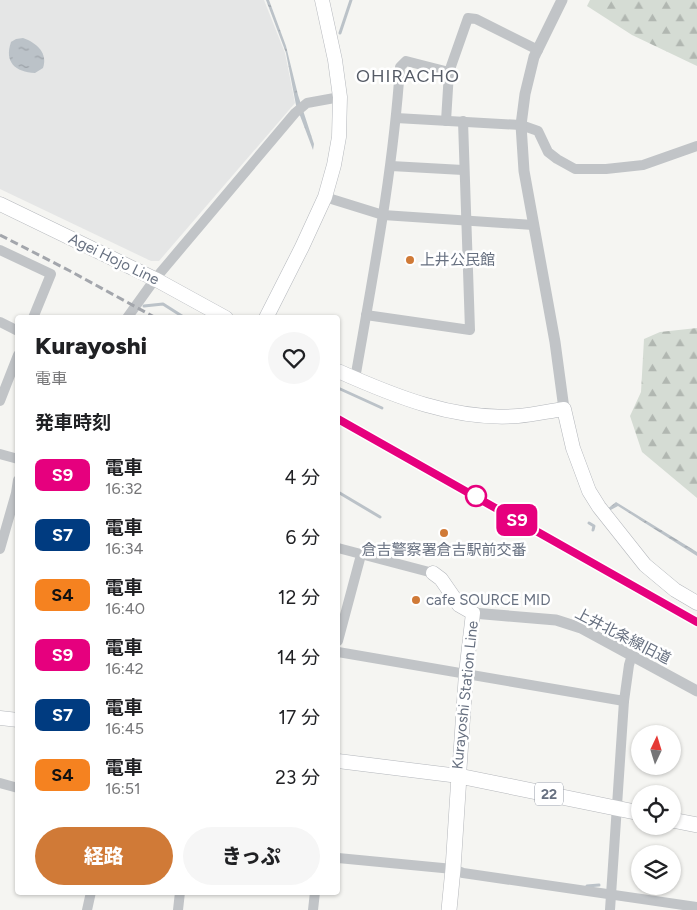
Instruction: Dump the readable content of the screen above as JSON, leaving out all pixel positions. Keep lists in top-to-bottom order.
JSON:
{
  "streets": {
    "main road": ["Agei Hojo Line", "Kurayoshi Station Line", "22"],
    "street": ["上井北条線旧道"]
  },
  "crossings": [
    ["上井北条線旧道", "Kurayoshi Station Line"],
    ["Kurayoshi Station Line", "22"]
  ],
  "districts": ["OHIRACHO"],
  "places": ["上井公民館", "倉吉警察署倉吉駅前交番", "cafe SOURCE MID"],
  "north": "top",
  "page": {
    "on_map": "S9",
    "heading": [
      ["Kurayoshi", "電車"],
      "発車時刻"
    ],
    "list": [
      {
        "mark": "S9",
        "name": "電車",
        "note": "16:32",
        "value": "4 分"
      },
      {
        "mark": "S7",
        "name": "電車",
        "note": "16:34",
        "value": "6 分"
      },
      {
        "mark": "S4",
        "name": "電車",
        "note": "16:40",
        "value": "12 分"
      },
      {
        "mark": "S9",
        "name": "電車",
        "note": "16:42",
        "value": "14 分"
      },
      {
        "mark": "S7",
        "name": "電車",
        "note": "16:45",
        "value": "17 分"
      },
      {
        "mark": "S4",
        "name": "電車",
        "note": "16:51",
        "value": "23 分"
      }
    ],
    "buttons": ["経路", "きっぷ"]
  }
}
